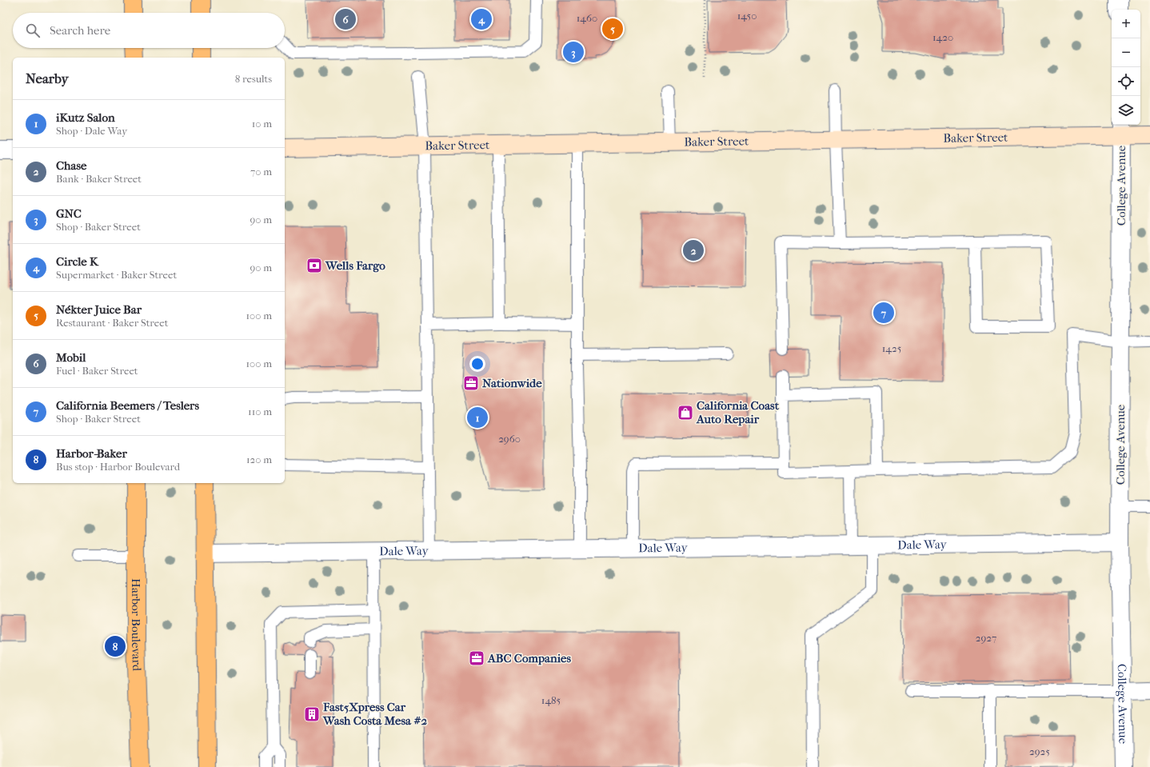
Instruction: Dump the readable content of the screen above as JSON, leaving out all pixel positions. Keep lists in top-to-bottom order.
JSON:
{
  "streets": {
    "main road": ["Baker Street", "Harbor Boulevard"],
    "street": ["College Avenue", "Dale Way"]
  },
  "crossings": [
    ["Baker Street", "College Avenue"],
    ["College Avenue", "Dale Way"]
  ],
  "places": {
    "bank": ["Wells Fargo"],
    "office": ["Nationwide", "ABC Companies"],
    "shop": ["California Coast Auto Repair"],
    "building": ["Fast5Xpress Car Wash Costa Mesa #2"]
  },
  "house_numbers": [
    "1450",
    "1460",
    "1420",
    "1425",
    "2960",
    "2927",
    "1485",
    "2925"
  ],
  "page": {
    "pins": [
      "4",
      "6",
      "5",
      "3",
      "2",
      "7",
      "1",
      "8"
    ],
    "map_buttons": ["+", "−"],
    "search": "Search here",
    "heading": ["Nearby", "8 results"],
    "list": [
      {
        "mark": "1",
        "name": "iKutz Salon",
        "note": "Shop · Dale Way",
        "value": "10 m"
      },
      {
        "mark": "2",
        "name": "Chase",
        "note": "Bank · Baker Street",
        "value": "70 m"
      },
      {
        "mark": "3",
        "name": "GNC",
        "note": "Shop · Baker Street",
        "value": "90 m"
      },
      {
        "mark": "4",
        "name": "Circle K",
        "note": "Supermarket · Baker Street",
        "value": "90 m"
      },
      {
        "mark": "5",
        "name": "Nékter Juice Bar",
        "note": "Restaurant · Baker Street",
        "value": "100 m"
      },
      {
        "mark": "6",
        "name": "Mobil",
        "note": "Fuel · Baker Street",
        "value": "100 m"
      },
      {
        "mark": "7",
        "name": "California Beemers / Teslers",
        "note": "Shop · Baker Street",
        "value": "110 m"
      },
      {
        "mark": "8",
        "name": "Harbor-Baker",
        "note": "Bus stop · Harbor Boulevard",
        "value": "120 m"
      }
    ]
  }
}
